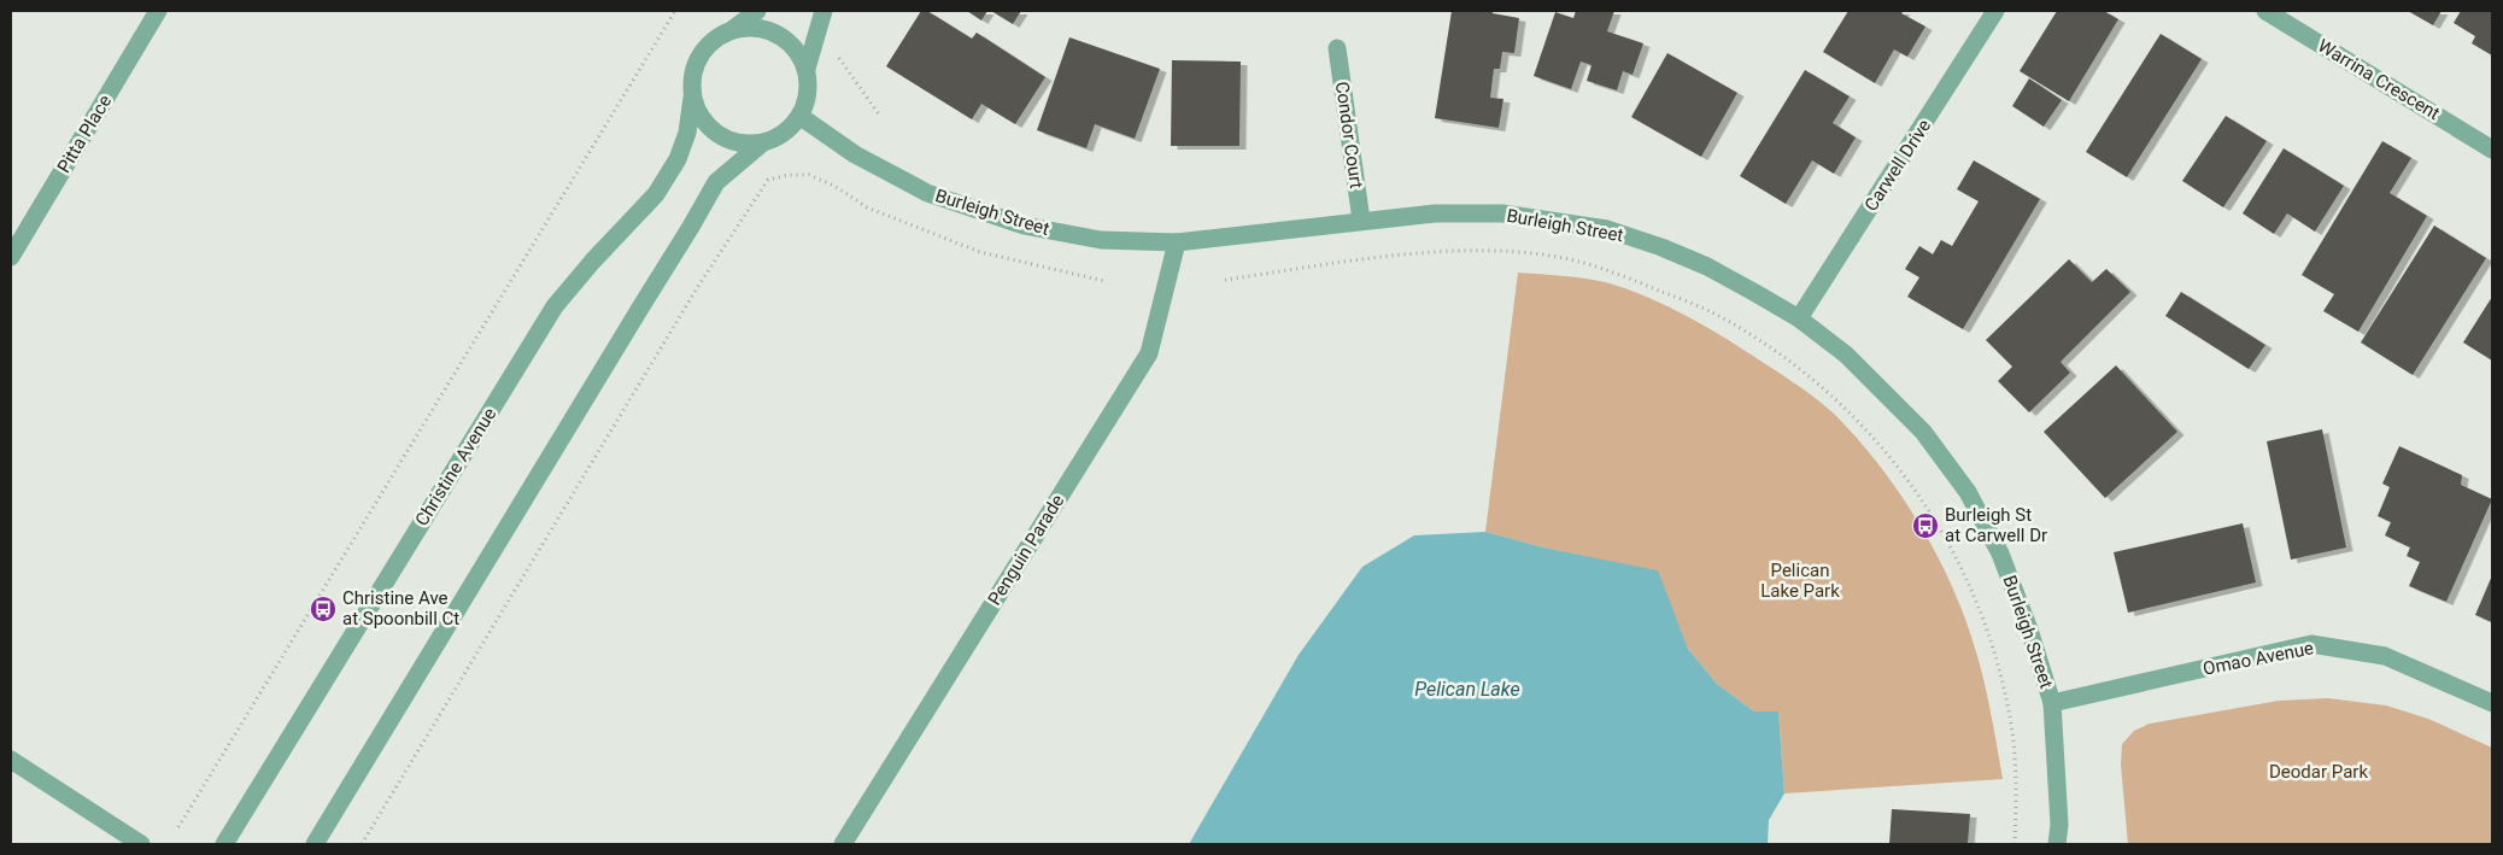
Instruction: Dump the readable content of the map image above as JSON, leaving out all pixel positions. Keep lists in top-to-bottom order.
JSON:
{
  "streets": {
    "street": [
      "Warrina Crescent",
      "Pitta Place",
      "Condor Court",
      "Carwell Drive",
      "Burleigh Street",
      "Christine Avenue",
      "Penguin Parade",
      "Omao Avenue"
    ]
  },
  "crossings": [
    ["Condor Court", "Burleigh Street"],
    ["Carwell Drive", "Burleigh Street"],
    ["Burleigh Street", "Christine Avenue"],
    ["Burleigh Street", "Penguin Parade"],
    ["Burleigh Street", "Omao Avenue"]
  ],
  "water": ["Pelican Lake"],
  "parks": ["Pelican Lake Park", "Deodar Park"],
  "places": {
    "bus stop": ["Burleigh St at Carwell Dr", "Christine Ave at Spoonbill Ct"]
  }
}
